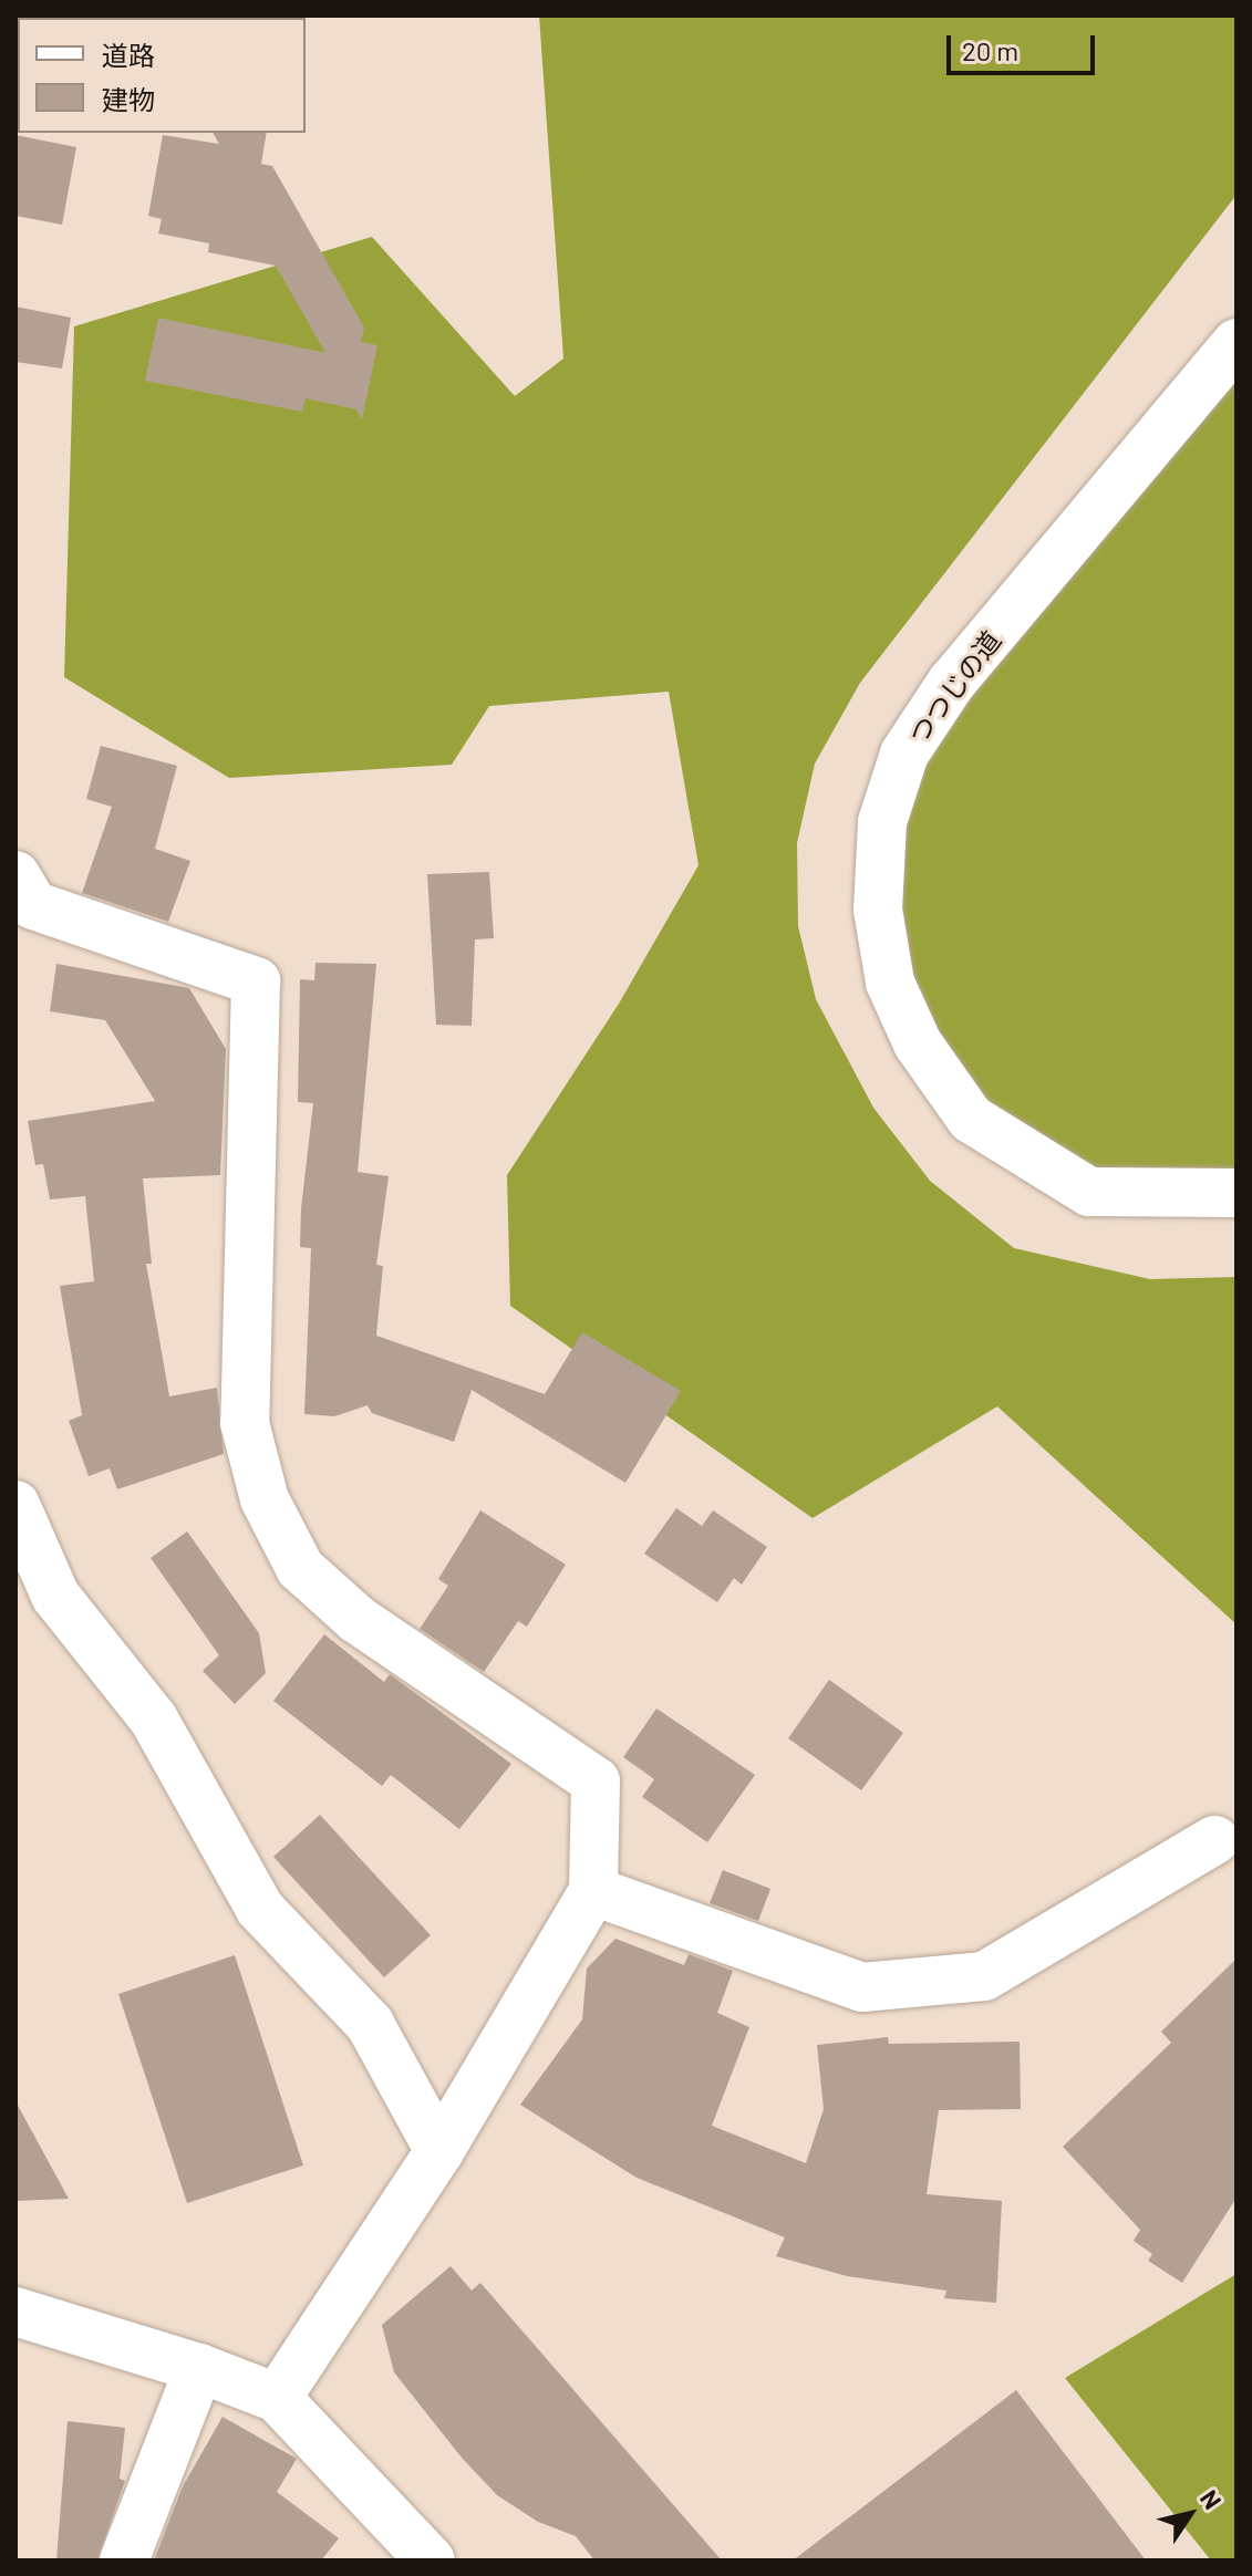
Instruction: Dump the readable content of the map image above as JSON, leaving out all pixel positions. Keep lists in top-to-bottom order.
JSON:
{
  "streets": {
    "street": ["つつじの道"]
  },
  "legend": ["道路", "建物"],
  "scale_bar": "20 m",
  "north": "top right"
}
